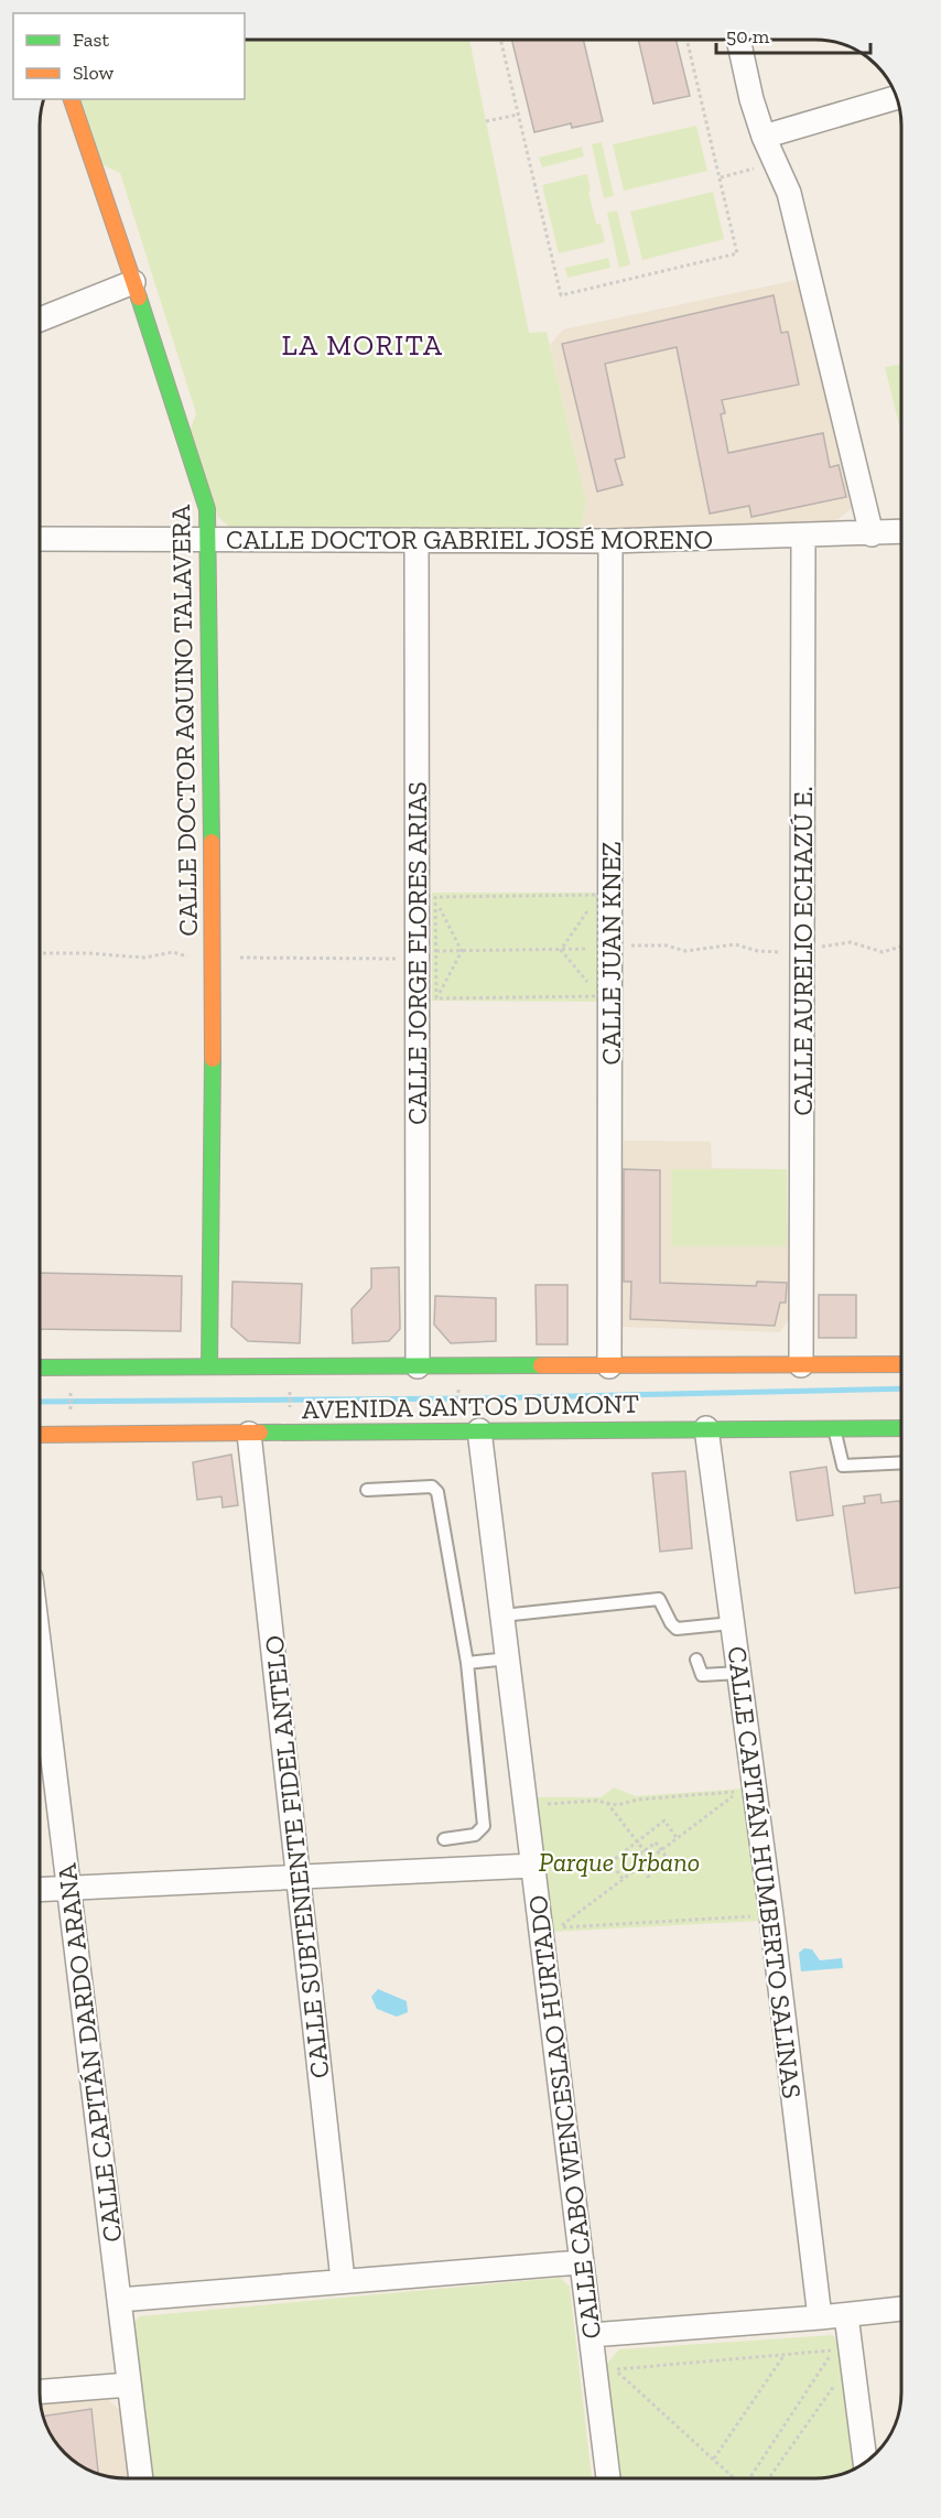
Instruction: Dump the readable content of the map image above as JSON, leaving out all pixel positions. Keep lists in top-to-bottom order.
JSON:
{
  "streets": {
    "main road": ["CALLE DOCTOR AQUINO TALAVERA", "AVENIDA SANTOS DUMONT"],
    "street": [
      "CALLE DOCTOR GABRIEL JOSÉ MORENO",
      "CALLE AURELIO ECHAZÚ E.",
      "CALLE JORGE FLORES ARIAS",
      "CALLE JUAN KNEZ",
      "CALLE SUBTENIENTE FIDEL ANTELO",
      "CALLE CAPITÁN HUMBERTO SALINAS",
      "CALLE CAPITÁN DARDO ARANA",
      "CALLE CABO WENCESLAO HURTADO"
    ]
  },
  "crossings": [
    ["CALLE DOCTOR GABRIEL JOSÉ MORENO", "CALLE DOCTOR AQUINO TALAVERA"],
    ["CALLE DOCTOR GABRIEL JOSÉ MORENO", "CALLE AURELIO ECHAZÚ E."],
    ["CALLE DOCTOR GABRIEL JOSÉ MORENO", "CALLE JORGE FLORES ARIAS"],
    ["CALLE DOCTOR GABRIEL JOSÉ MORENO", "CALLE JUAN KNEZ"],
    ["CALLE DOCTOR AQUINO TALAVERA", "AVENIDA SANTOS DUMONT"],
    ["CALLE AURELIO ECHAZÚ E.", "AVENIDA SANTOS DUMONT"],
    ["CALLE JORGE FLORES ARIAS", "AVENIDA SANTOS DUMONT"],
    ["CALLE JUAN KNEZ", "AVENIDA SANTOS DUMONT"],
    ["AVENIDA SANTOS DUMONT", "CALLE SUBTENIENTE FIDEL ANTELO"],
    ["AVENIDA SANTOS DUMONT", "CALLE CAPITÁN HUMBERTO SALINAS"],
    ["AVENIDA SANTOS DUMONT", "CALLE CABO WENCESLAO HURTADO"]
  ],
  "districts": ["LA MORITA"],
  "parks": ["Parque Urbano"],
  "legend": ["Fast", "Slow"],
  "scale_bar": "50 m"
}
